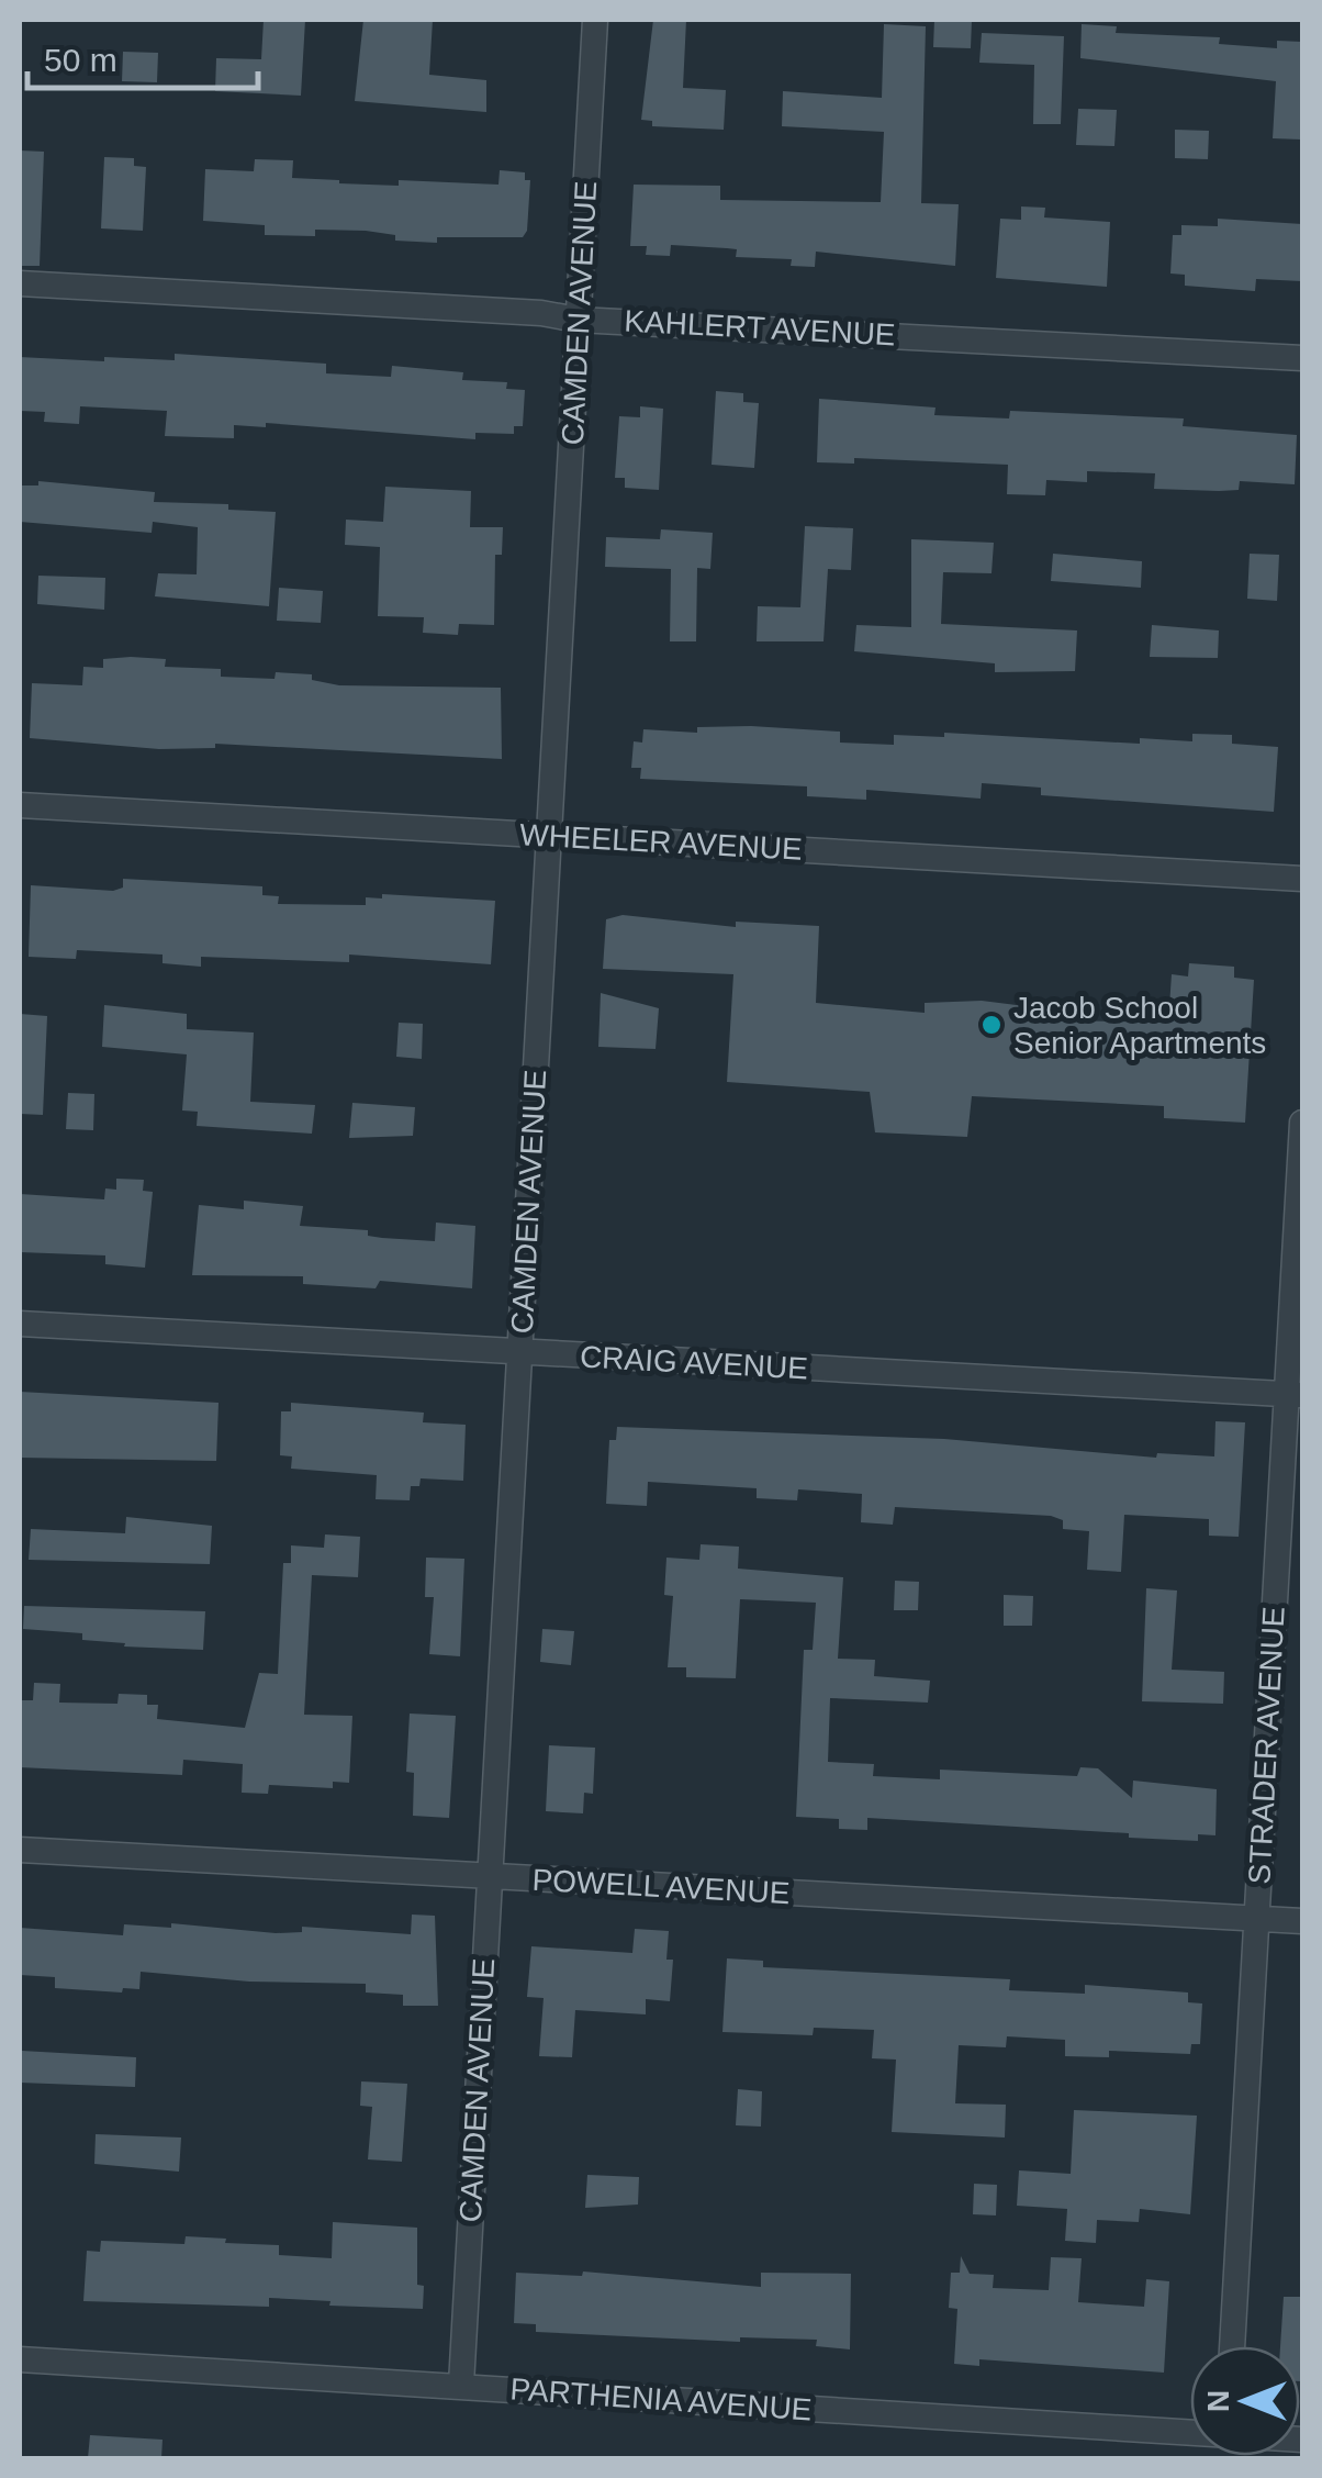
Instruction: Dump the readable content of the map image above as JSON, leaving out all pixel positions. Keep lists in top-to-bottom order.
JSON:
{
  "streets": {
    "street": [
      "CAMDEN AVENUE",
      "KAHLERT AVENUE",
      "WHEELER AVENUE",
      "CRAIG AVENUE",
      "STRADER AVENUE",
      "POWELL AVENUE",
      "PARTHENIA AVENUE"
    ]
  },
  "crossings": [
    ["CAMDEN AVENUE", "KAHLERT AVENUE"],
    ["CAMDEN AVENUE", "WHEELER AVENUE"],
    ["CAMDEN AVENUE", "CRAIG AVENUE"],
    ["CAMDEN AVENUE", "POWELL AVENUE"],
    ["CAMDEN AVENUE", "PARTHENIA AVENUE"],
    ["CRAIG AVENUE", "STRADER AVENUE"],
    ["STRADER AVENUE", "POWELL AVENUE"]
  ],
  "places": ["Jacob School Senior Apartments"],
  "scale_bar": "50 m",
  "north": "left"
}
